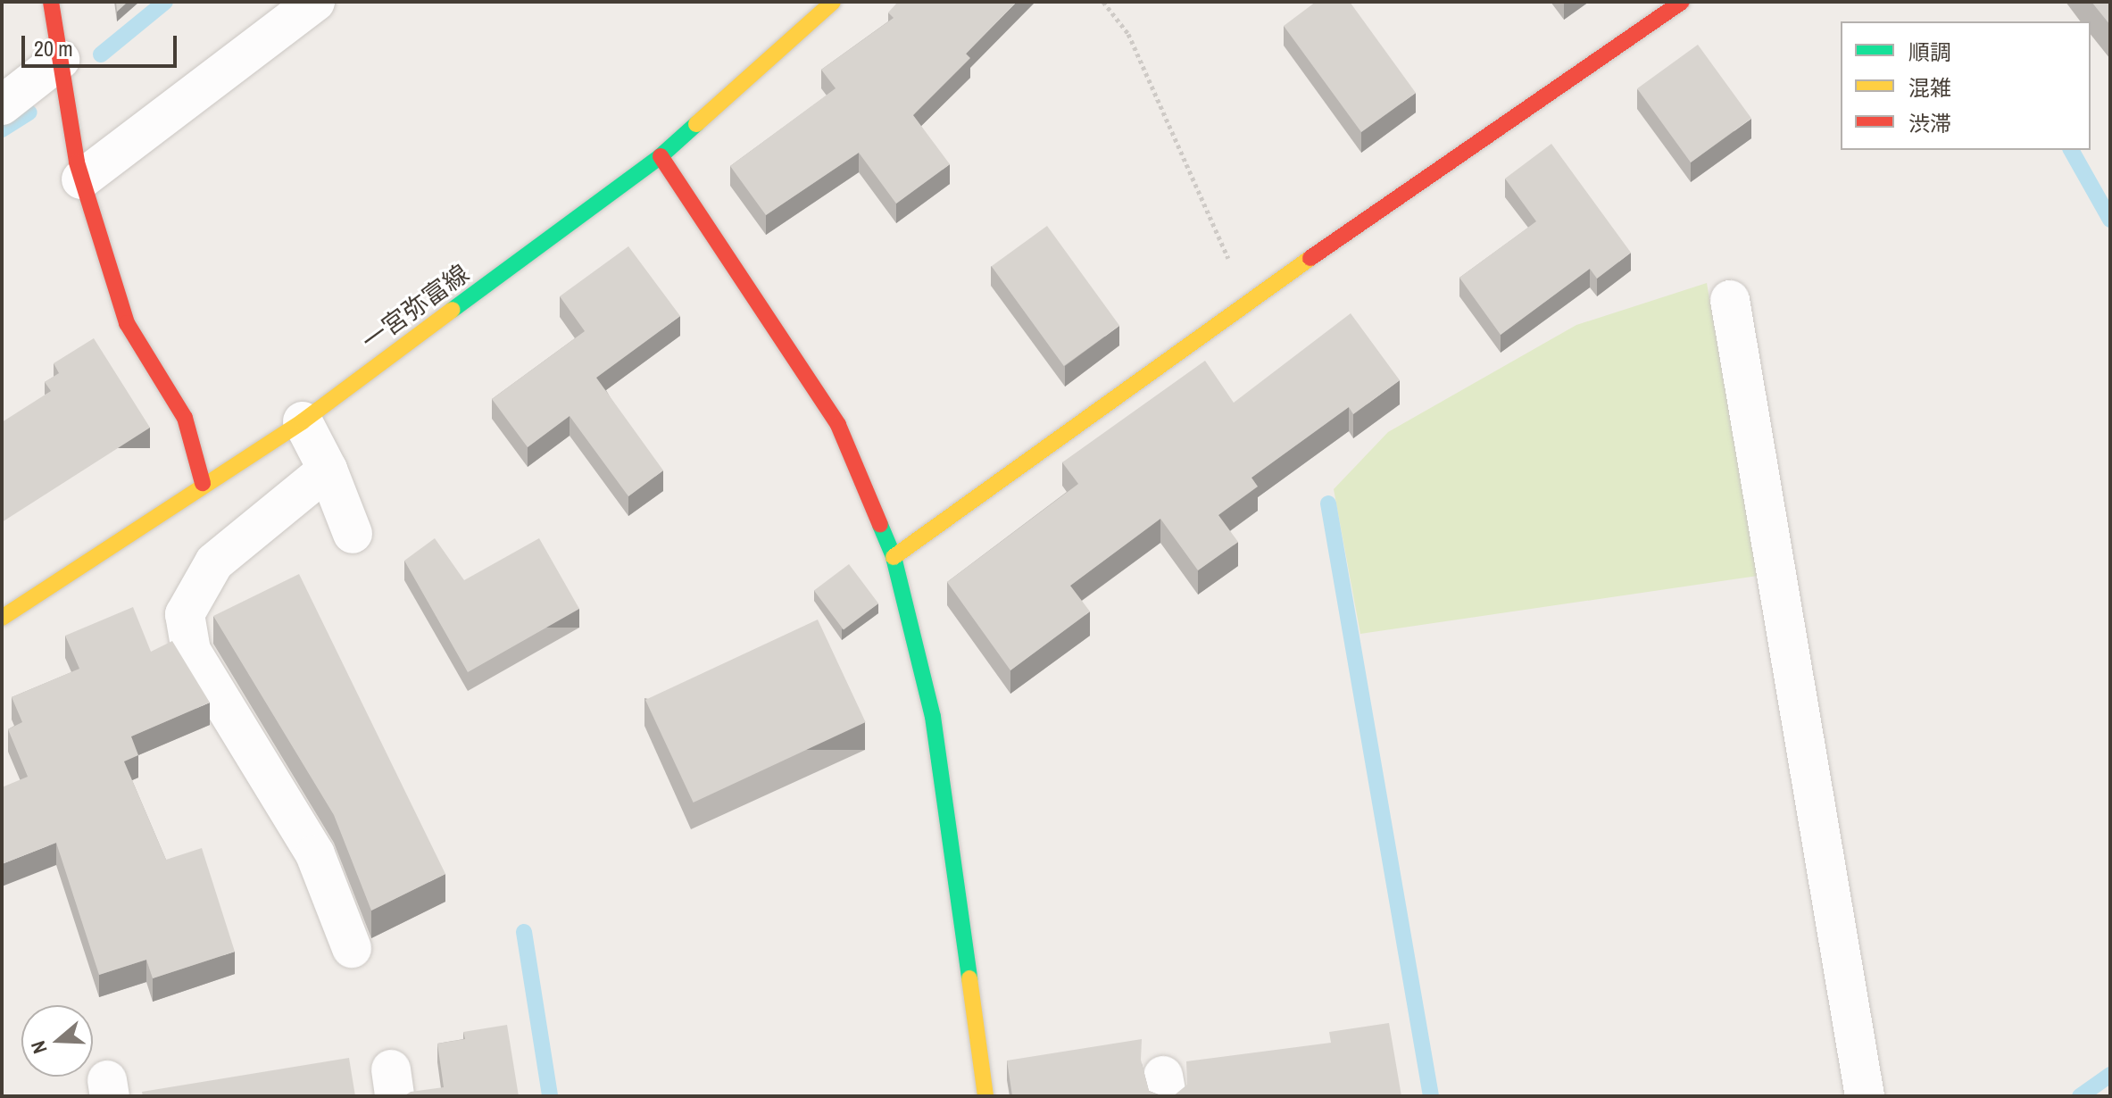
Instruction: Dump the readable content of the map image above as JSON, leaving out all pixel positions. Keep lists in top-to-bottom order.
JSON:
{
  "streets": {
    "street": ["一宮弥富線"]
  },
  "legend": ["順調", "混雑", "渋滞"],
  "scale_bar": "20 m",
  "north": "left"
}
